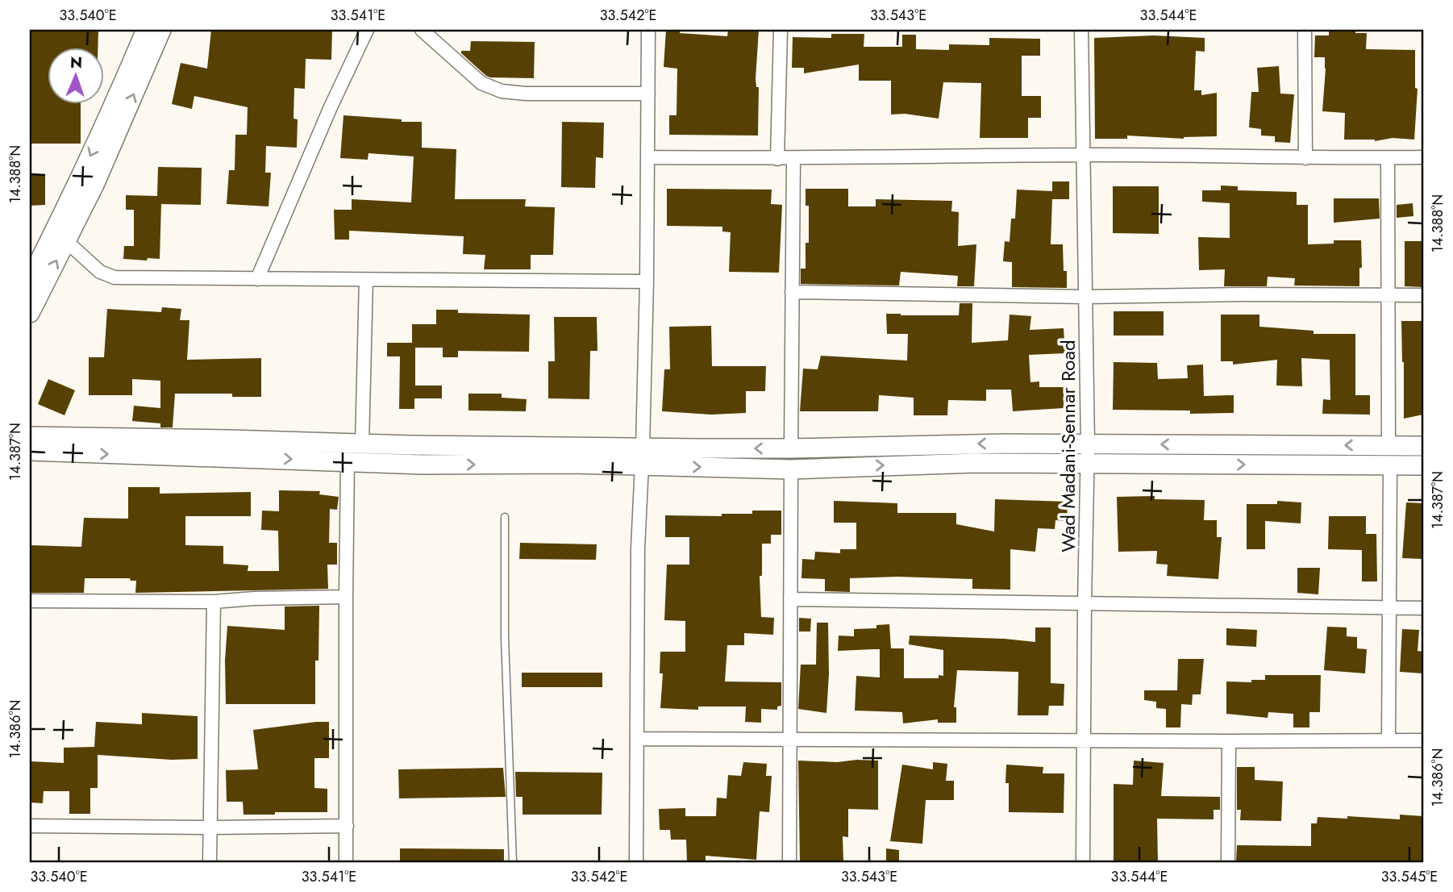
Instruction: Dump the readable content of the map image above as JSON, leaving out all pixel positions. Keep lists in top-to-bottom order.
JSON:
{
  "streets": {
    "street": ["Wad Madani-Sennar Road"]
  },
  "north": "top",
  "coordinates": [
    "33.540°E",
    "33.541°E",
    "33.542°E",
    "33.543°E",
    "33.544°E",
    "14.388°N",
    "14.387°N",
    "14.386°N",
    "33.545°E"
  ]
}
